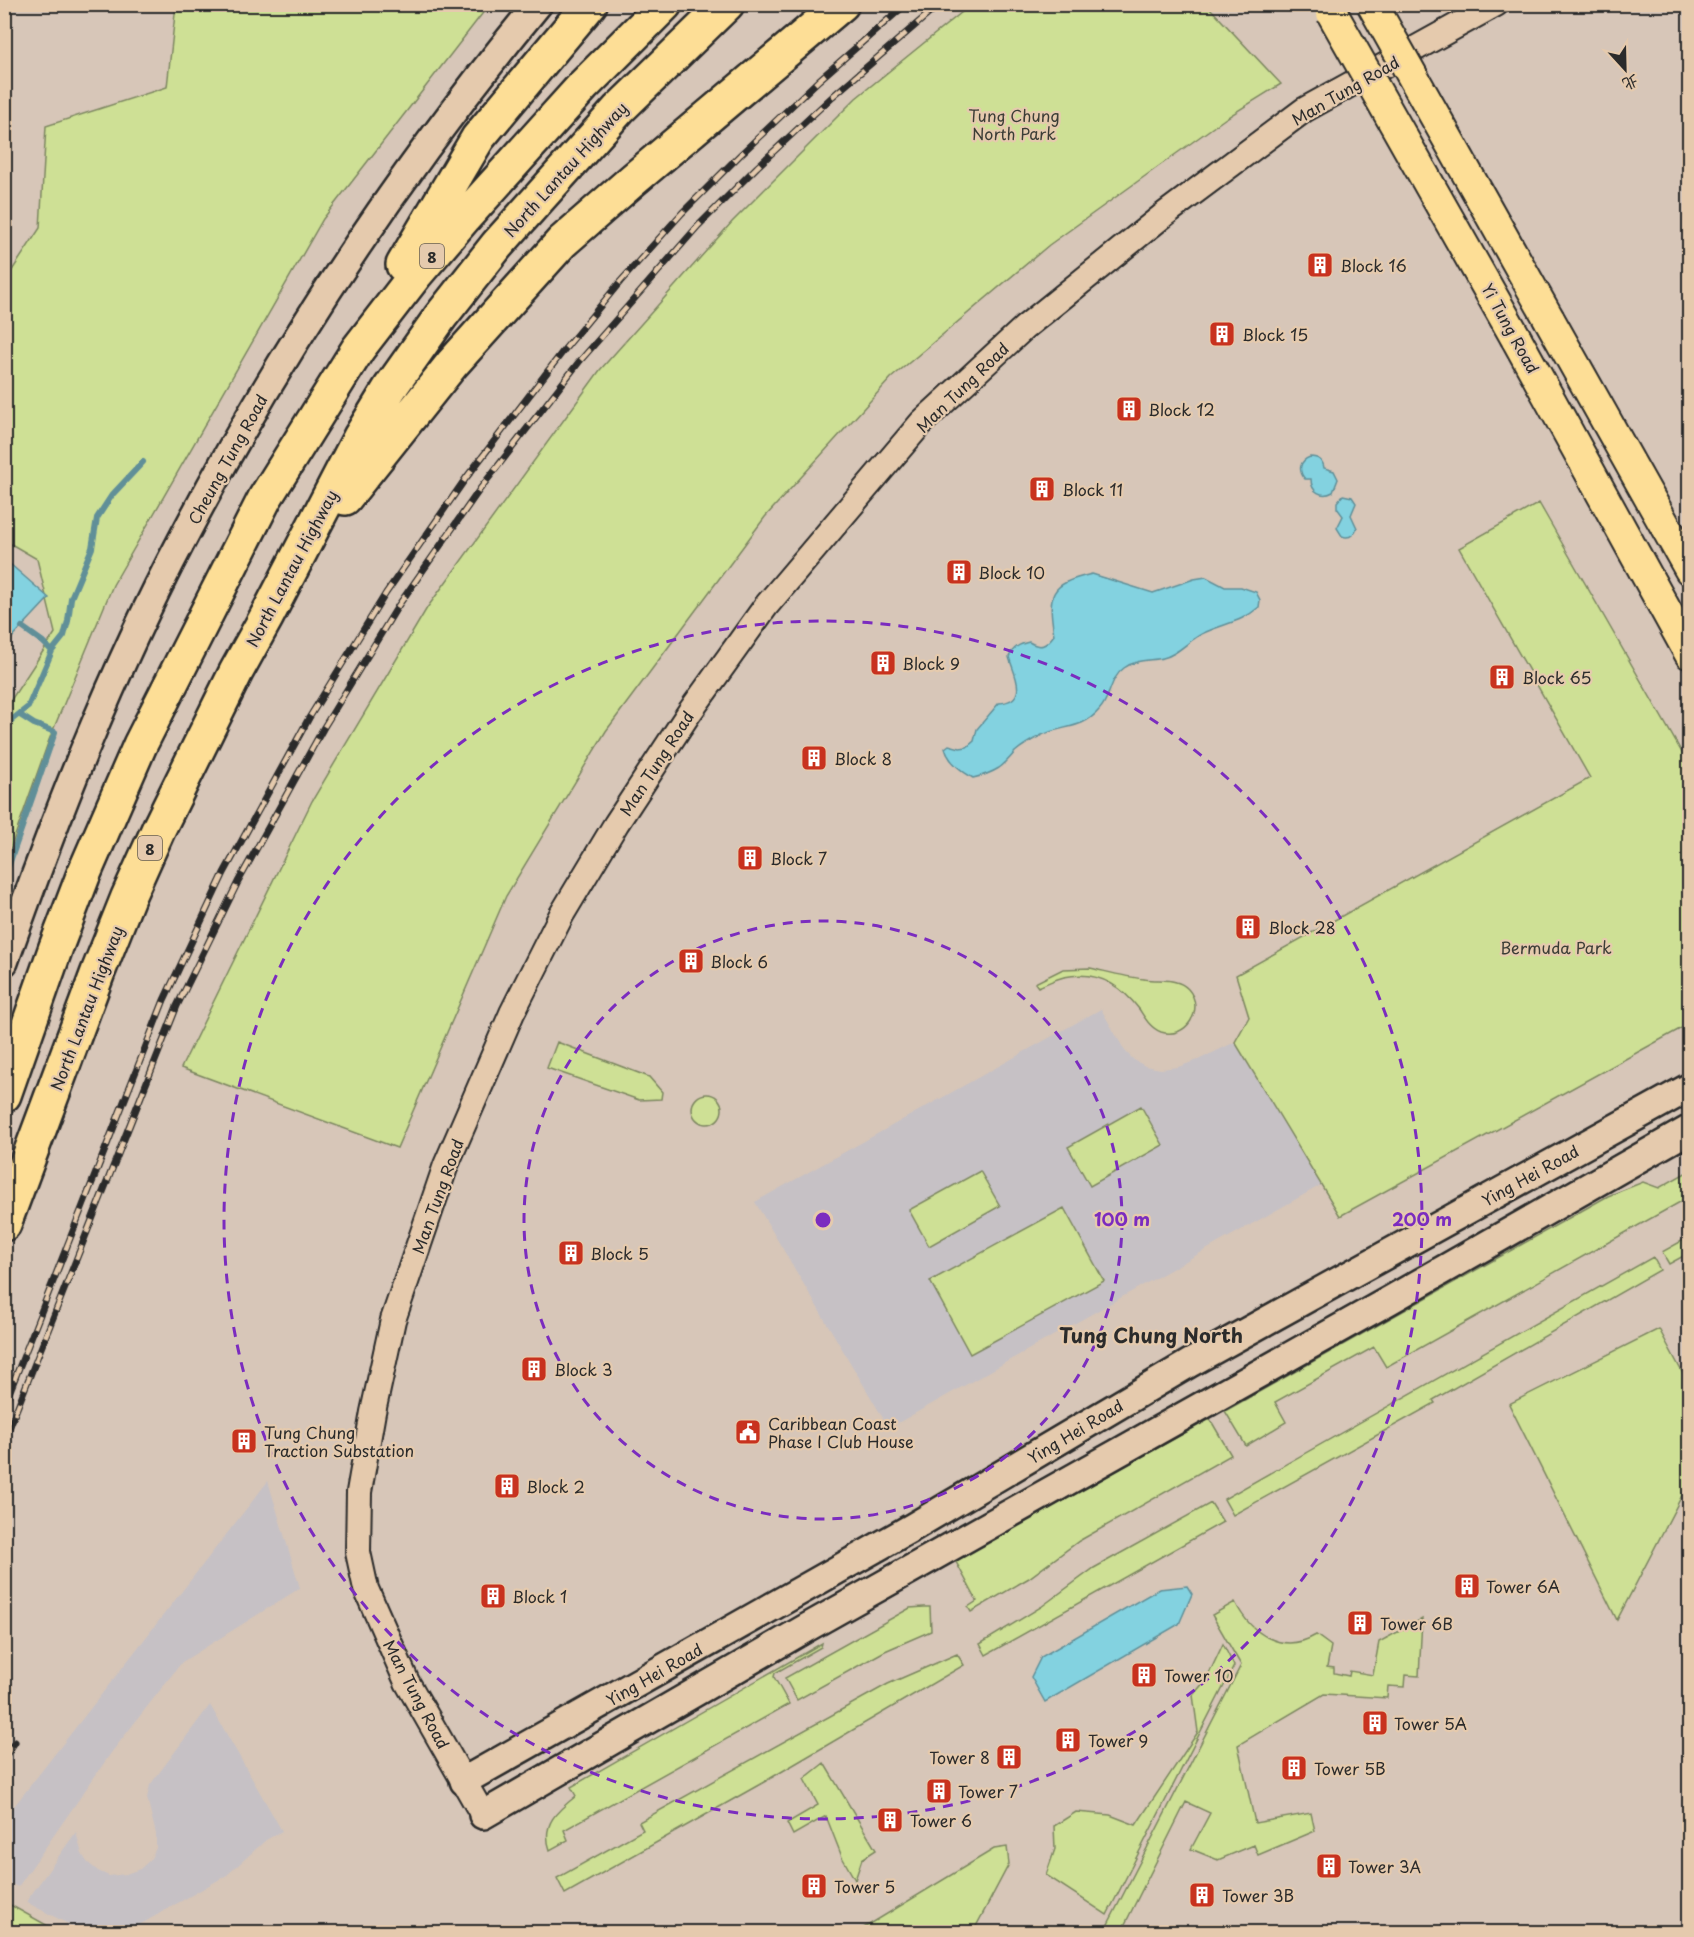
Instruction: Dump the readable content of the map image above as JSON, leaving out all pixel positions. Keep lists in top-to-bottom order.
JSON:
{
  "streets": {
    "highway": ["North Lantau Highway", "8"],
    "main road": ["Yi Tung Road", "Cheung Tung Road", "Ying Hei Road"],
    "street": ["Man Tung Road"]
  },
  "crossings": [
    ["Man Tung Road", "Ying Hei Road"]
  ],
  "districts": ["Tung Chung North"],
  "parks": ["Tung Chung North Park", "Bermuda Park"],
  "places": {
    "building": [
      "Block 16",
      "Block 15",
      "Block 12",
      "Block 11",
      "Block 10",
      "Block 9",
      "Block 65",
      "Block 8",
      "Block 7",
      "Block 28",
      "Block 6",
      "Block 5",
      "Block 3",
      "Tung Chung Traction Substation",
      "Block 2",
      "Tower 6A",
      "Block 1",
      "Tower 6B",
      "Tower 10",
      "Tower 5A",
      "Tower 9",
      "Tower 8",
      "Tower 5B",
      "Tower 7",
      "Tower 6",
      "Tower 3A",
      "Tower 5",
      "Tower 3B"
    ],
    "public building": ["Caribbean Coast Phase I Club House"]
  },
  "north": "bottom",
  "rings": ["100 m", "200 m"]
}
